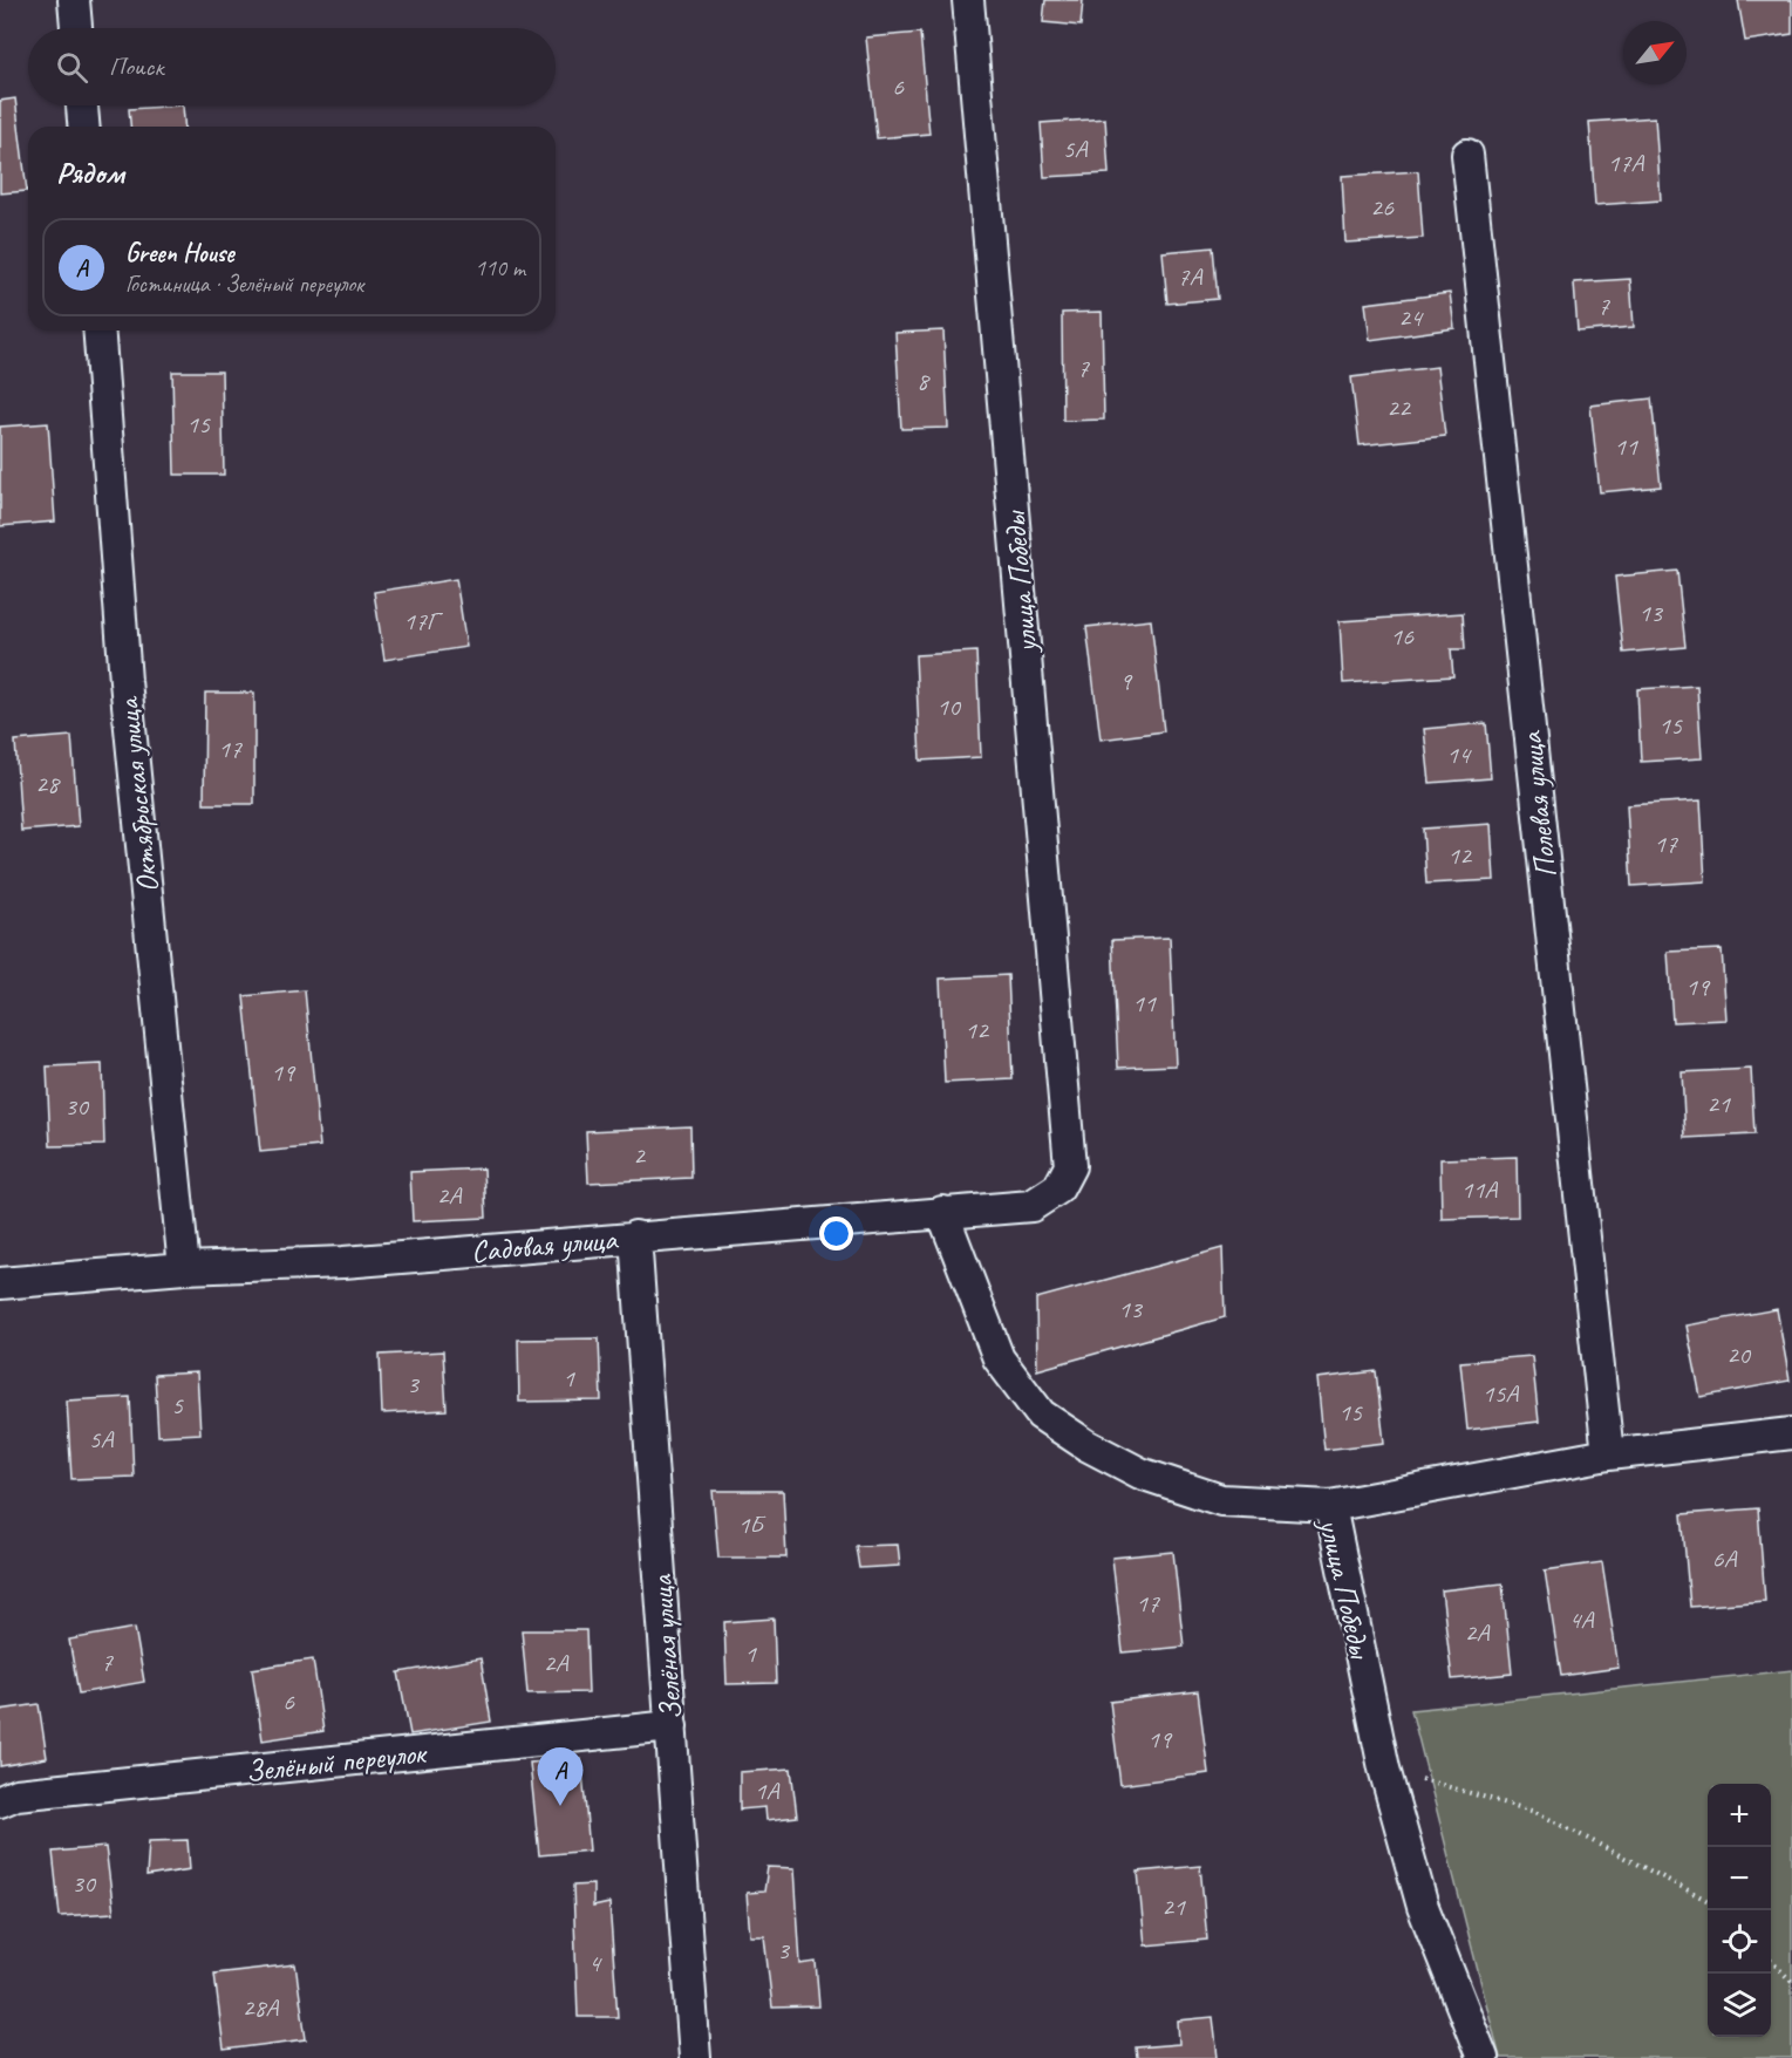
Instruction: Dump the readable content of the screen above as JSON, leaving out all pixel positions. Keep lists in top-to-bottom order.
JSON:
{
  "streets": {
    "street": [
      "улица Победы",
      "Октябрьская улица",
      "Полевая улица",
      "Садовая улица",
      "Зелёная улица",
      "Зелёный переулок"
    ]
  },
  "crossings": [
    ["улица Победы", "Садовая улица"],
    ["Октябрьская улица", "Садовая улица"],
    ["Садовая улица", "Зелёная улица"],
    ["Зелёная улица", "Зелёный переулок"]
  ],
  "house_numbers": [
    "6",
    "5А",
    "17А",
    "26",
    "7А",
    "7",
    "24",
    "7",
    "8",
    "22",
    "15",
    "11",
    "13",
    "17Г",
    "16",
    "9",
    "10",
    "15",
    "17",
    "14",
    "28",
    "17",
    "12",
    "19",
    "11",
    "12",
    "19",
    "21",
    "30",
    "2",
    "11А",
    "2А",
    "13",
    "20",
    "1",
    "3",
    "15А",
    "5",
    "15",
    "5А",
    "1Б",
    "6А",
    "17",
    "4А",
    "2А",
    "1",
    "7",
    "2А",
    "6",
    "19",
    "1А",
    "30",
    "21",
    "3",
    "4",
    "28А"
  ],
  "north": "top right",
  "page": {
    "search": "Поиск",
    "heading": "Рядом",
    "list": [
      {
        "mark": "A",
        "name": "Green House",
        "note": "Гостиница · Зелёный переулок",
        "value": "110 m"
      }
    ],
    "pins": "A",
    "map_buttons": ["+", "−"]
  }
}
